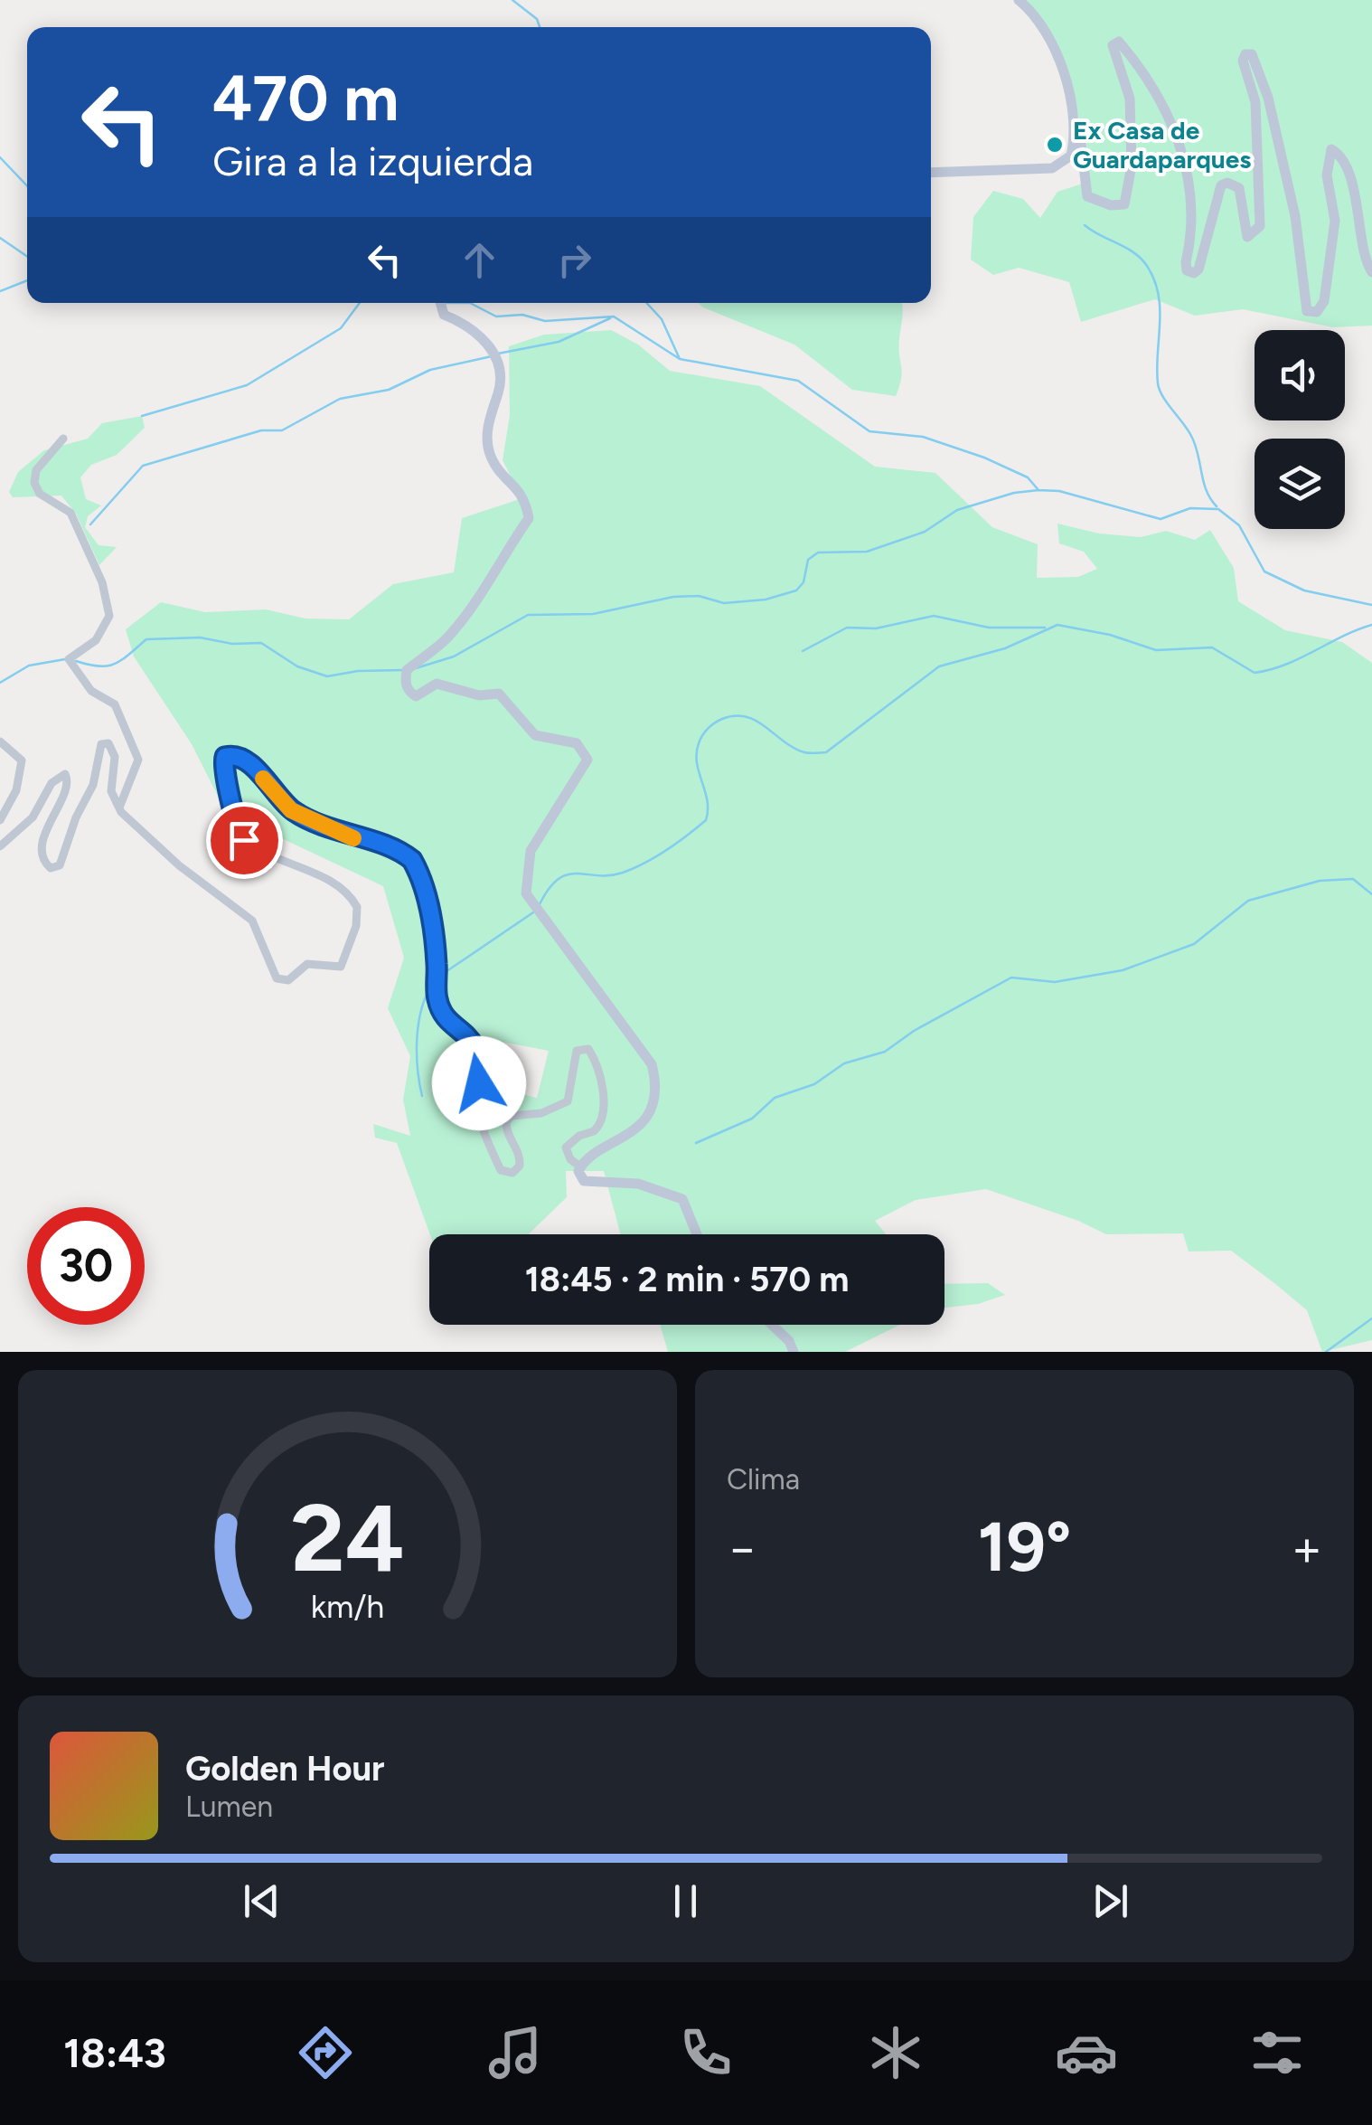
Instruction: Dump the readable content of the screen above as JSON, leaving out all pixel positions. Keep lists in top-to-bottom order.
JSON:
{
  "places": ["Ex Casa de Guardaparques"],
  "page": {
    "turn": ["470 m", "Gira a la izquierda"],
    "limit": "30",
    "trip": "18:45 · 2 min · 570 m",
    "tile": "Clima",
    "heat": ["−", "19°", "+"],
    "song": ["Golden Hour", "Lumen"],
    "tabs": "18:43",
    "gauge": ["24", "km/h"]
  }
}
